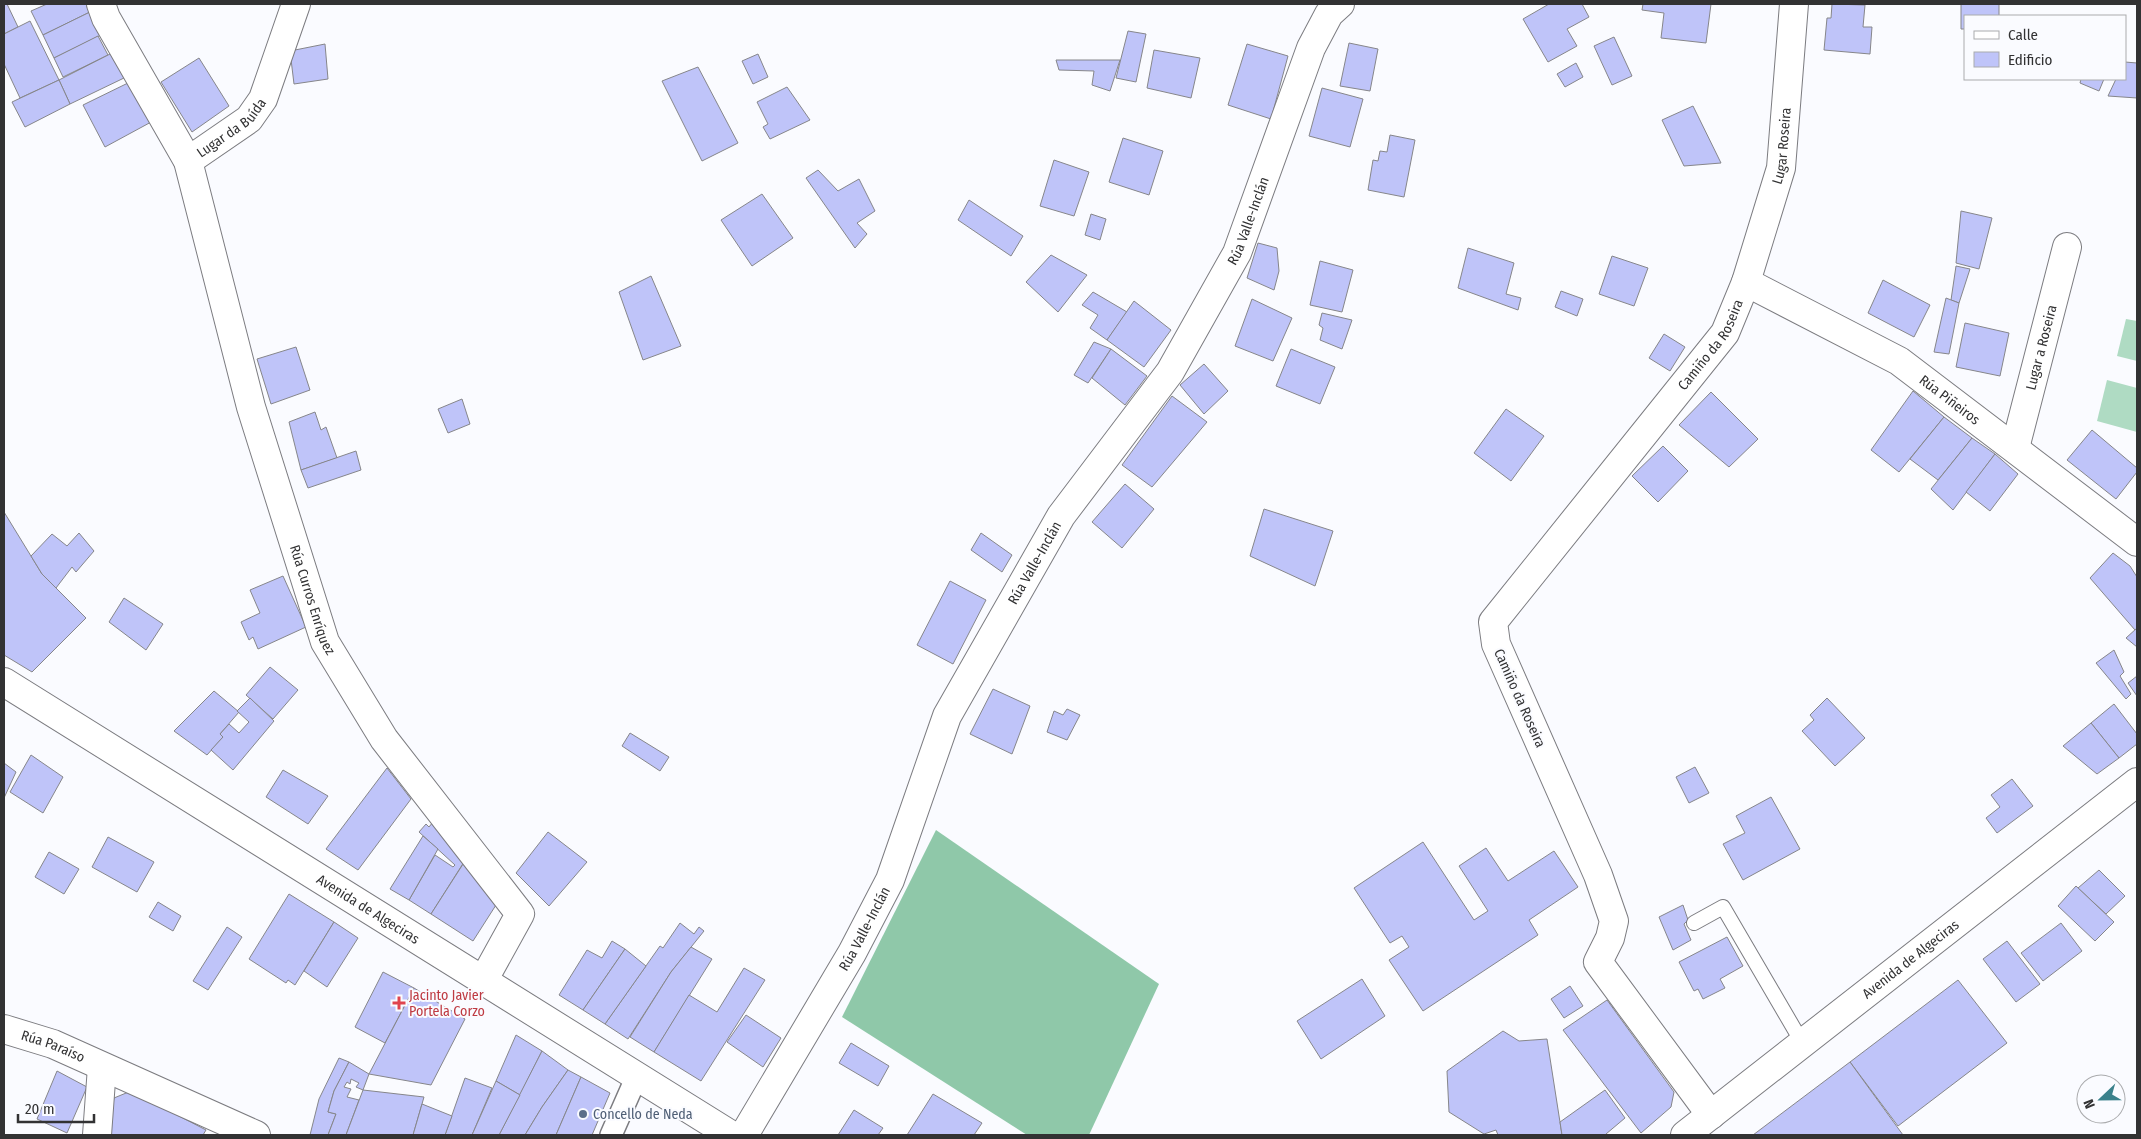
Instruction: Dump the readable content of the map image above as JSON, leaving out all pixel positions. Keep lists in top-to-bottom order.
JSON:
{
  "streets": {
    "street": [
      "Lugar da Buída",
      "Lugar Roseira",
      "Rúa Valle-Inclán",
      "Camiño da Roseira",
      "Lugar a Roseira",
      "Rúa Piñeiros",
      "Rúa Curros Enríquez",
      "Avenida de Algeciras",
      "Rúa Paraíso"
    ]
  },
  "crossings": [
    ["Lugar da Buída", "Rúa Curros Enríquez"],
    ["Lugar Roseira", "Camiño da Roseira"],
    ["Lugar Roseira", "Rúa Piñeiros"],
    ["Camiño da Roseira", "Rúa Piñeiros"],
    ["Camiño da Roseira", "Avenida de Algeciras"],
    ["Lugar a Roseira", "Rúa Piñeiros"],
    ["Rúa Curros Enríquez", "Avenida de Algeciras"]
  ],
  "places": {
    "health": ["Jacinto Javier Portela Corzo"],
    "other": ["Concello de Neda"]
  },
  "legend": ["Calle", "Edificio"],
  "scale_bar": "20 m",
  "north": "left"
}
